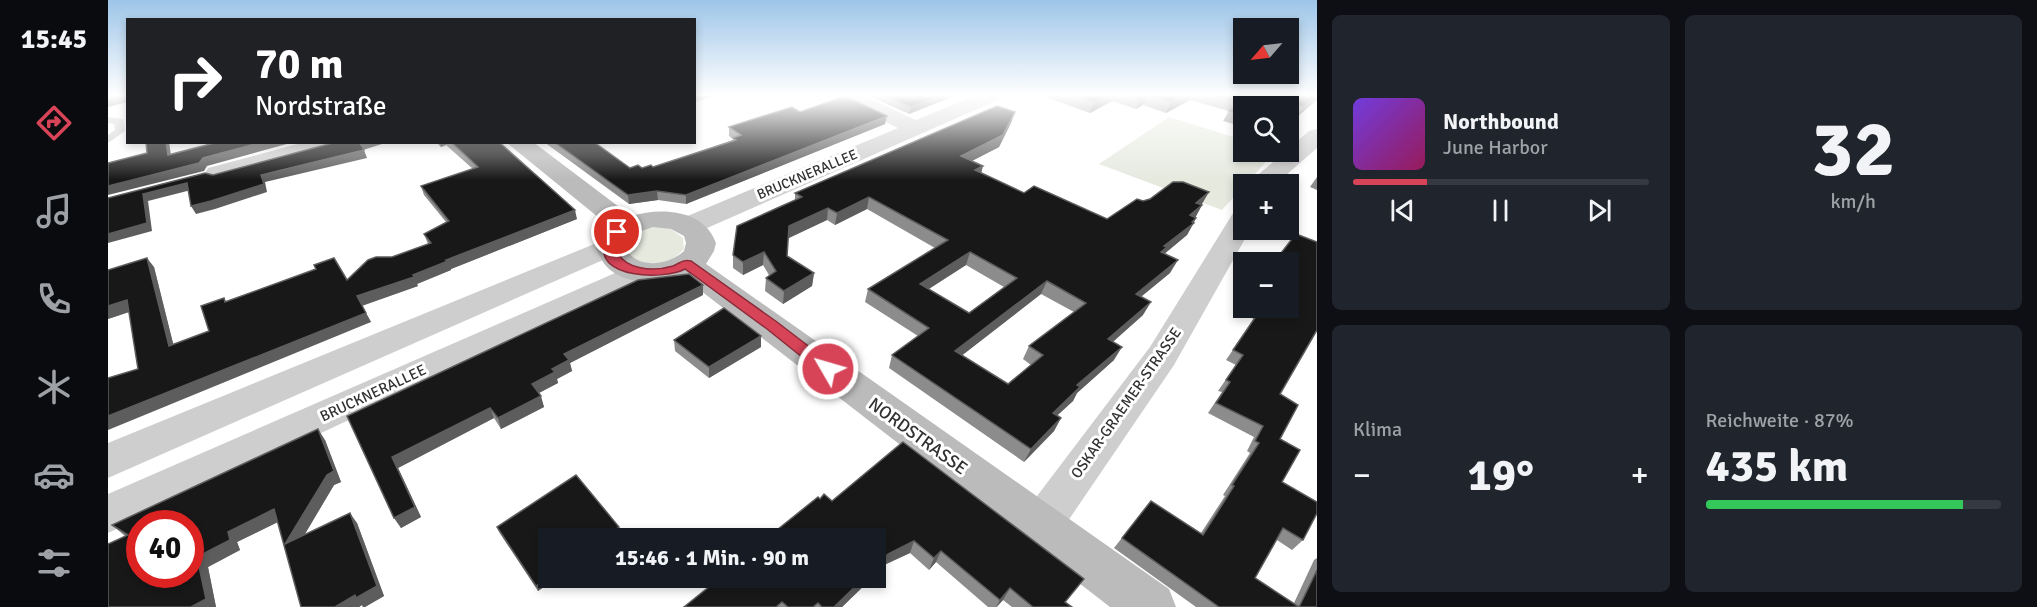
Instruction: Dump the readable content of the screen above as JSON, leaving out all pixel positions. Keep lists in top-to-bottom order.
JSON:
{
  "streets": {
    "street": ["BRUCKNERALLEE", "OSKAR-GRAEMER-STRASSE", "NORDSTRASSE"]
  },
  "crossings": [
    ["BRUCKNERALLEE", "NORDSTRASSE"],
    ["OSKAR-GRAEMER-STRASSE", "NORDSTRASSE"]
  ],
  "north": "bottom left",
  "page": {
    "tabs": "15:45",
    "tile": [
      ["32", "km/h"],
      "Klima",
      ["Reichweite · 87%", "435 km"]
    ],
    "map_buttons": ["+", "−"],
    "turn": ["70 m", "Nordstraße"],
    "song": ["Northbound", "June Harbor"],
    "heat": ["−", "19°", "+"],
    "limit": "40",
    "trip": "15:46 · 1 Min. · 90 m"
  }
}
